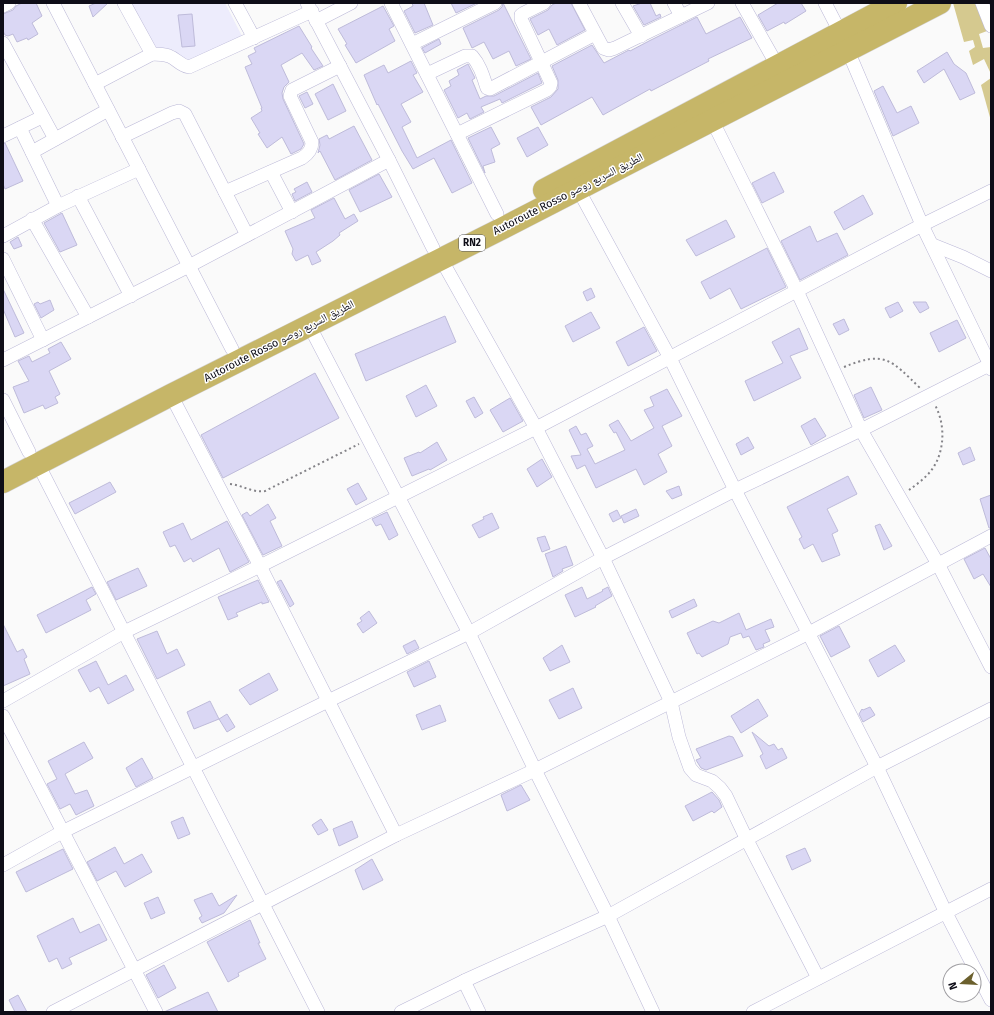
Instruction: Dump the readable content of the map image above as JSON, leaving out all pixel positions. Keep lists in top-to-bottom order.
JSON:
{
  "streets": {
    "highway": ["Autoroute Rosso الطريق السريع روصو", "RN2"]
  },
  "north": "left"
}
